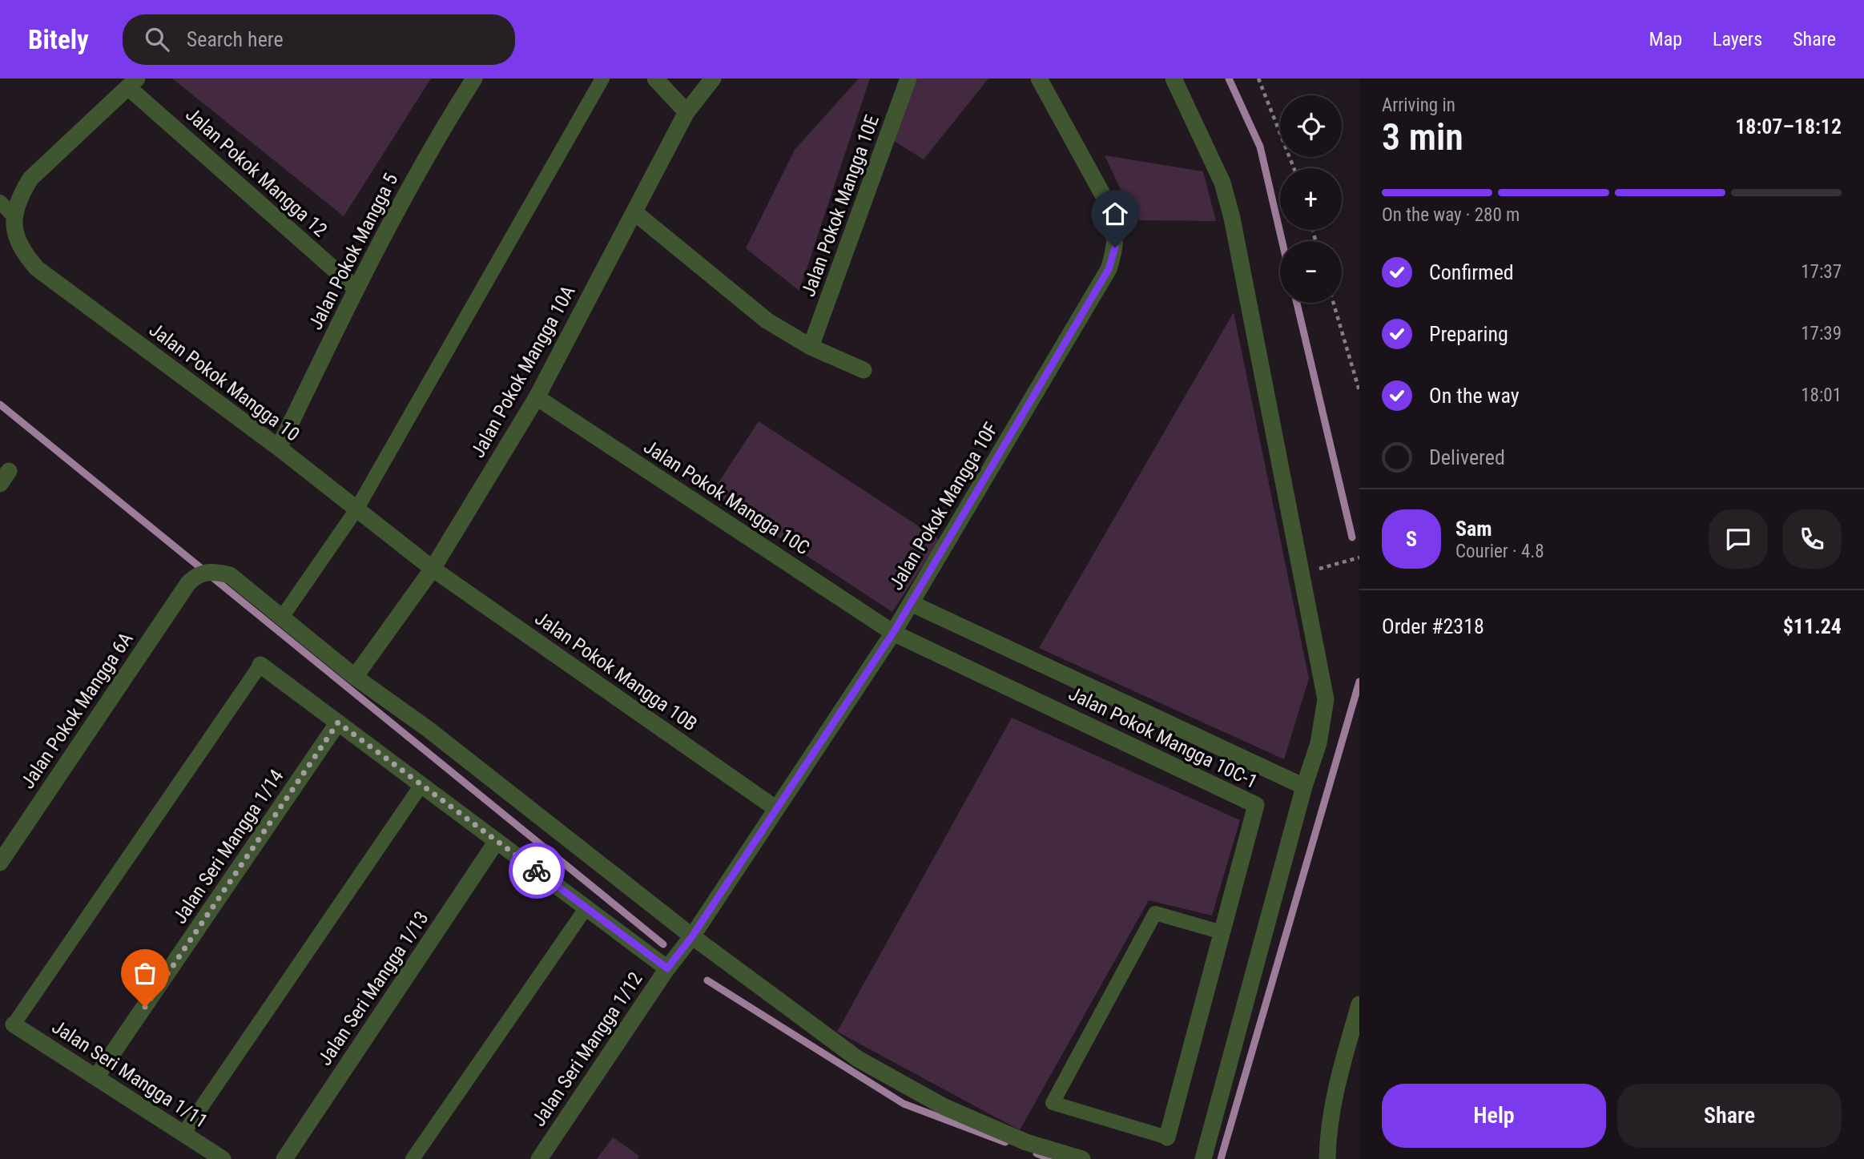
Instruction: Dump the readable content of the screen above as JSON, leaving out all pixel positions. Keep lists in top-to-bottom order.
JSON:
{
  "streets": {
    "street": [
      "Jalan Pokok Mangga 12",
      "Jalan Pokok Mangga 10E",
      "Jalan Pokok Mangga 5",
      "Jalan Pokok Mangga 10A",
      "Jalan Pokok Mangga 10",
      "Jalan Pokok Mangga 10C",
      "Jalan Pokok Mangga 10F",
      "Jalan Pokok Mangga 10B",
      "Jalan Pokok Mangga 6A",
      "Jalan Pokok Mangga 10C-1",
      "Jalan Seri Mangga 1/14",
      "Jalan Seri Mangga 1/13",
      "Jalan Seri Mangga 1/12",
      "Jalan Seri Mangga 1/11"
    ]
  },
  "crossings": [
    ["Jalan Pokok Mangga 12", "Jalan Pokok Mangga 5"],
    ["Jalan Pokok Mangga 5", "Jalan Pokok Mangga 10"],
    ["Jalan Pokok Mangga 10A", "Jalan Pokok Mangga 10"],
    ["Jalan Pokok Mangga 10A", "Jalan Pokok Mangga 10C"],
    ["Jalan Pokok Mangga 10A", "Jalan Pokok Mangga 10B"],
    ["Jalan Pokok Mangga 10", "Jalan Pokok Mangga 10B"],
    ["Jalan Pokok Mangga 10C", "Jalan Pokok Mangga 10F"],
    ["Jalan Pokok Mangga 10C", "Jalan Pokok Mangga 10C-1"],
    ["Jalan Pokok Mangga 10F", "Jalan Pokok Mangga 10B"],
    ["Jalan Pokok Mangga 10F", "Jalan Pokok Mangga 10C-1"],
    ["Jalan Pokok Mangga 10F", "Jalan Seri Mangga 1/12"],
    ["Jalan Seri Mangga 1/14", "Jalan Seri Mangga 1/11"]
  ],
  "page": {
    "header": "Bitely",
    "search": "Search here",
    "nav": ["Map", "Layers", "Share"],
    "heading": ["3 min", "Arriving in", "18:07–18:12"],
    "panel": [
      "Sam",
      "Courier · 4.8",
      "Order #2318",
      "$11.24"
    ],
    "map_buttons": ["+", "−"],
    "bar": "On the way · 280 m",
    "list": [
      ["Confirmed", "17:37"],
      ["Preparing", "17:39"],
      ["On the way", "18:01"],
      "Delivered"
    ],
    "round": "S",
    "buttons": ["Help", "Share"]
  }
}
